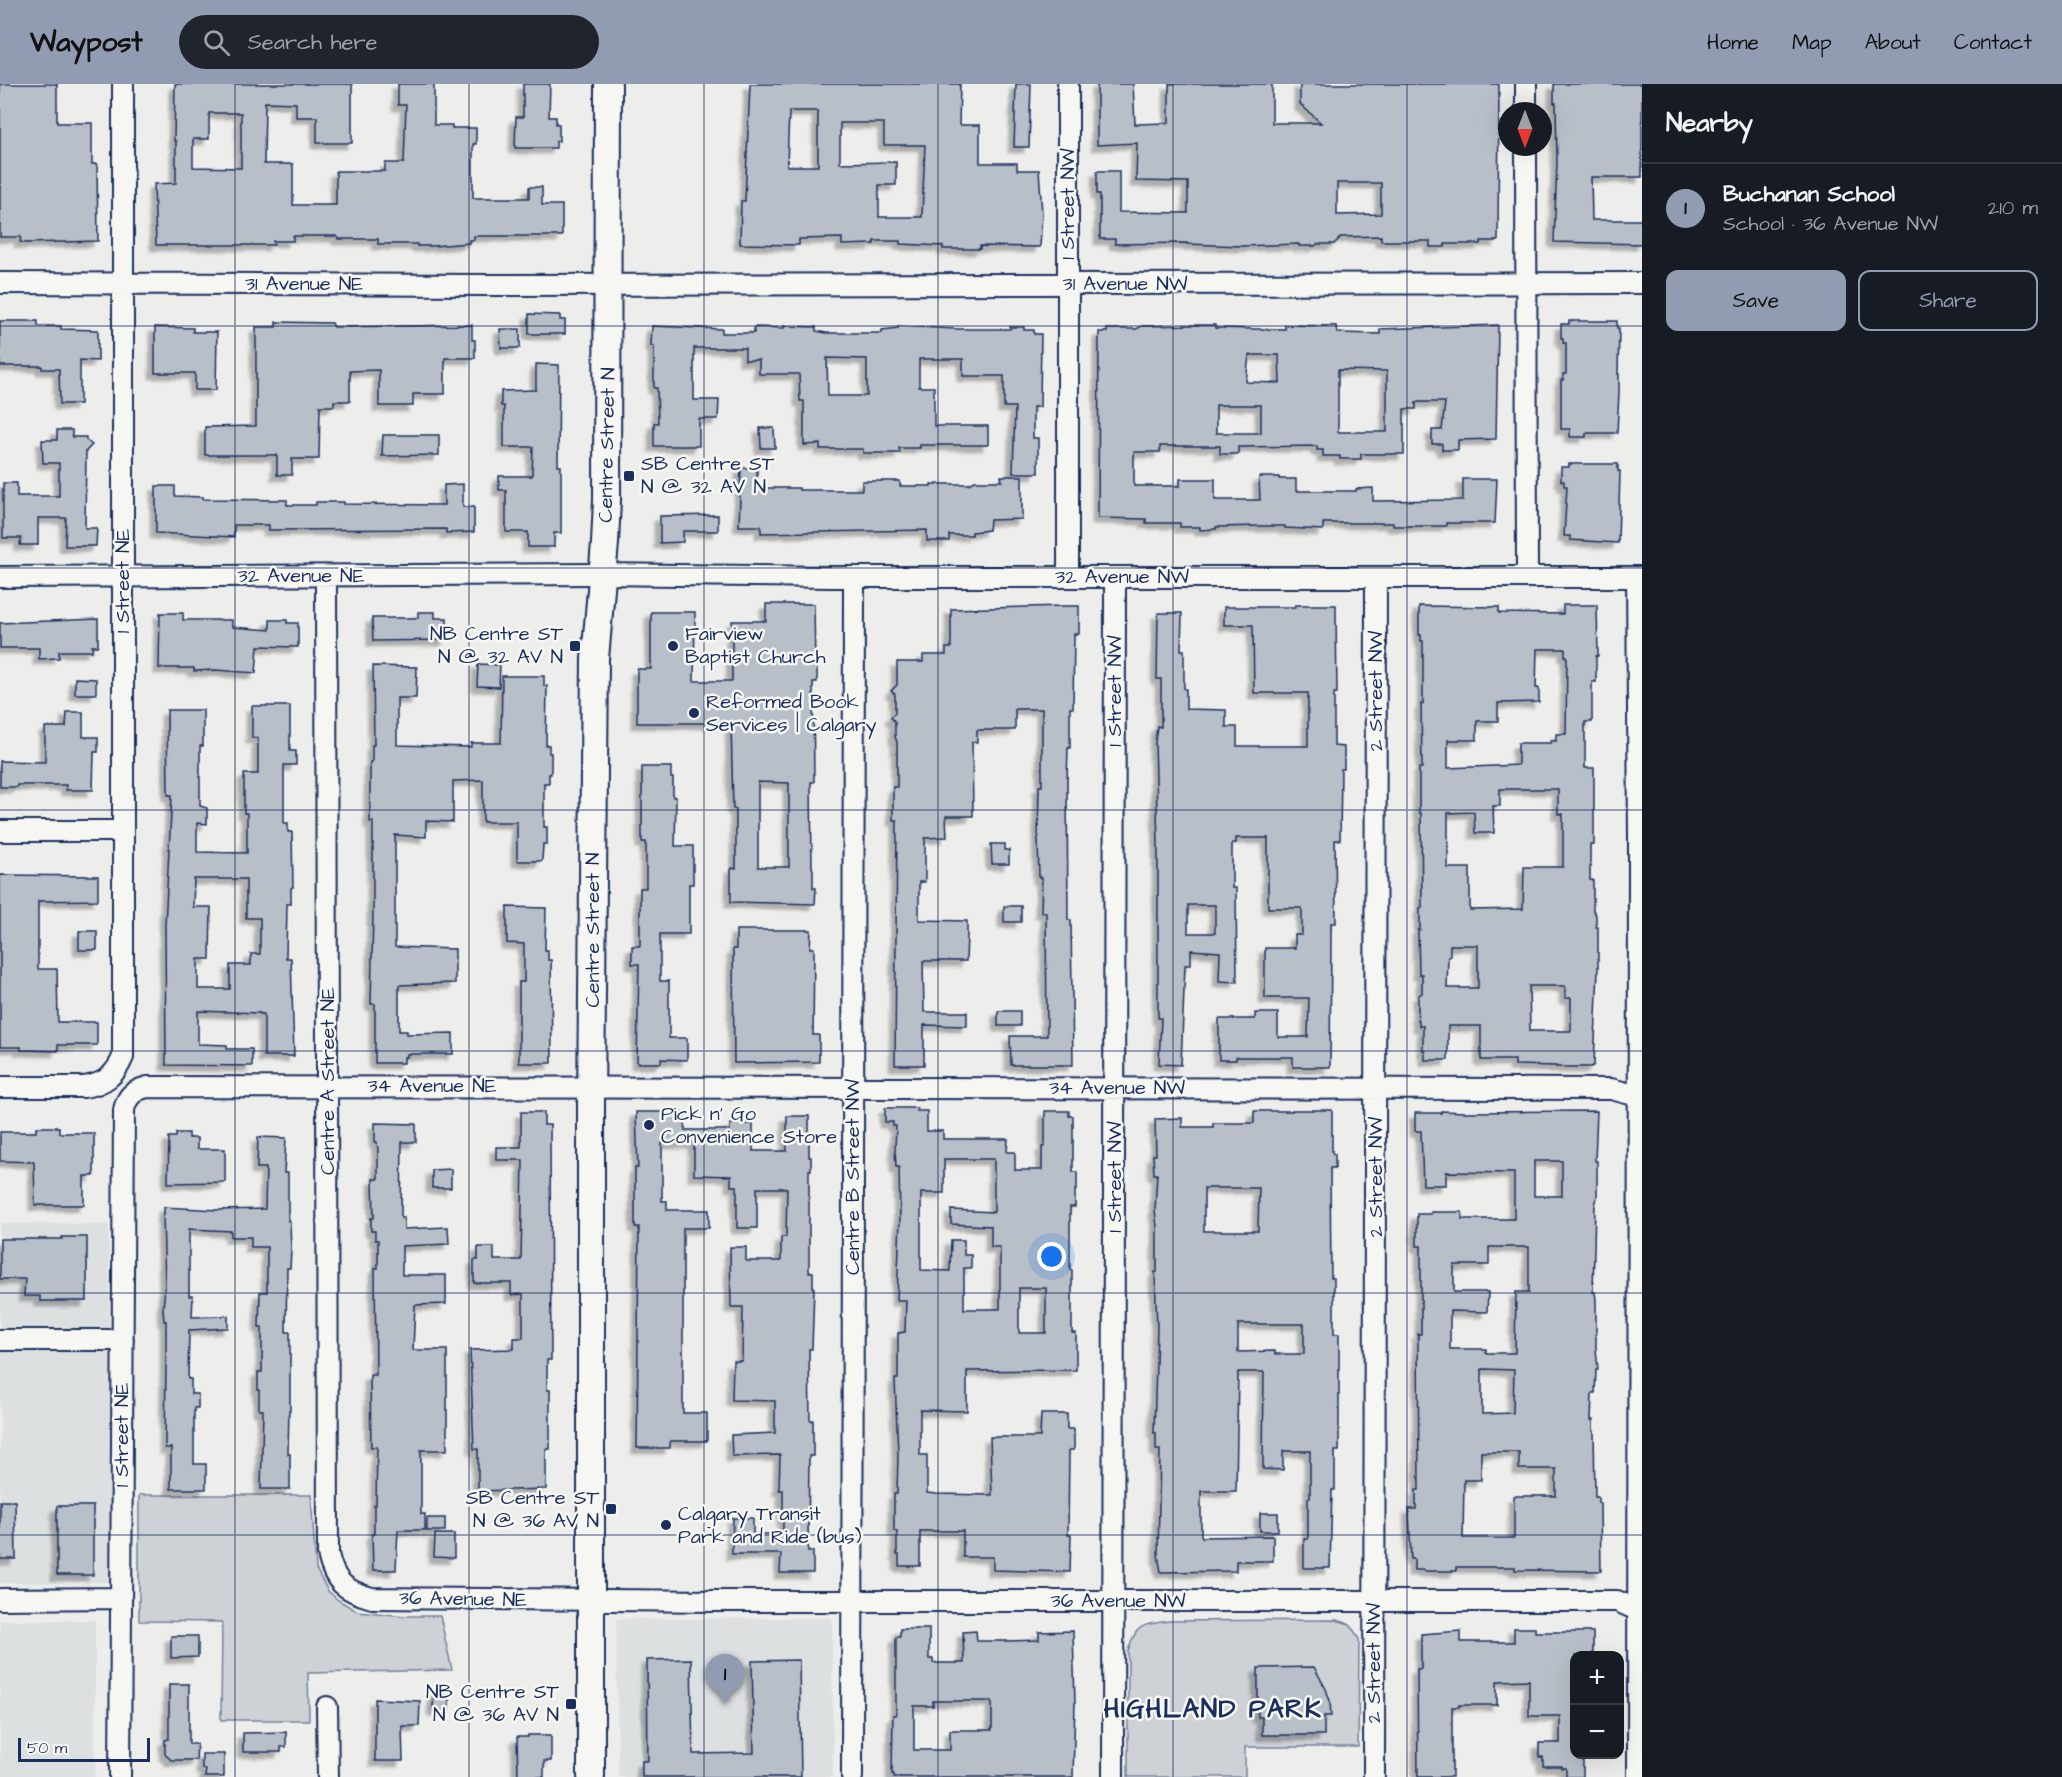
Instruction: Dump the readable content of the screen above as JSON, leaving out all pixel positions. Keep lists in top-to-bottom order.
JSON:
{
  "streets": {
    "main road": ["Centre Street N"],
    "street": [
      "1 Street NW",
      "31 Avenue NE",
      "31 Avenue NW",
      "32 Avenue NE",
      "32 Avenue NW",
      "1 Street NE",
      "2 Street NW",
      "Centre A Street NE",
      "34 Avenue NE",
      "34 Avenue NW",
      "Centre B Street NW",
      "36 Avenue NE",
      "36 Avenue NW"
    ]
  },
  "crossings": [
    ["1 Street NW", "31 Avenue NW"],
    ["1 Street NW", "32 Avenue NW"],
    ["1 Street NW", "34 Avenue NW"],
    ["1 Street NW", "36 Avenue NW"],
    ["31 Avenue NE", "31 Avenue NW"],
    ["31 Avenue NE", "Centre Street N"],
    ["31 Avenue NE", "1 Street NE"],
    ["31 Avenue NW", "Centre Street N"],
    ["Centre Street N", "32 Avenue NE"],
    ["Centre Street N", "32 Avenue NW"],
    ["Centre Street N", "34 Avenue NE"],
    ["Centre Street N", "34 Avenue NW"],
    ["Centre Street N", "36 Avenue NE"],
    ["Centre Street N", "36 Avenue NW"],
    ["32 Avenue NE", "32 Avenue NW"],
    ["32 Avenue NE", "1 Street NE"],
    ["32 Avenue NE", "Centre A Street NE"],
    ["32 Avenue NW", "2 Street NW"],
    ["32 Avenue NW", "Centre B Street NW"],
    ["1 Street NE", "34 Avenue NE"],
    ["2 Street NW", "34 Avenue NW"],
    ["2 Street NW", "36 Avenue NW"],
    ["Centre A Street NE", "34 Avenue NE"],
    ["Centre A Street NE", "36 Avenue NE"],
    ["34 Avenue NE", "34 Avenue NW"],
    ["34 Avenue NW", "Centre B Street NW"],
    ["Centre B Street NW", "36 Avenue NW"],
    ["36 Avenue NE", "36 Avenue NW"]
  ],
  "districts": ["HIGHLAND PARK"],
  "places": {
    "transit": [
      "SB Centre ST N @ 32 AV N",
      "NB Centre ST N @ 32 AV N",
      "SB Centre ST N @ 36 AV N",
      "NB Centre ST N @ 36 AV N"
    ],
    "other": [
      "Fairview Baptist Church",
      "Reformed Book Services | Calgary",
      "Pick n' Go Convenience Store",
      "Calgary Transit Park and Ride (bus)"
    ]
  },
  "scale_bar": "50 m",
  "north": "bottom",
  "page": {
    "header": "Waypost",
    "search": "Search here",
    "nav": [
      "Home",
      "Map",
      "About",
      "Contact"
    ],
    "heading": "Nearby",
    "list": [
      {
        "mark": "1",
        "name": "Buchanan School",
        "note": "School · 36 Avenue NW",
        "value": "210 m"
      }
    ],
    "buttons": ["Save", "Share"],
    "map_buttons": ["+", "−"],
    "pins": "1",
    "scale": "50 m"
  }
}
